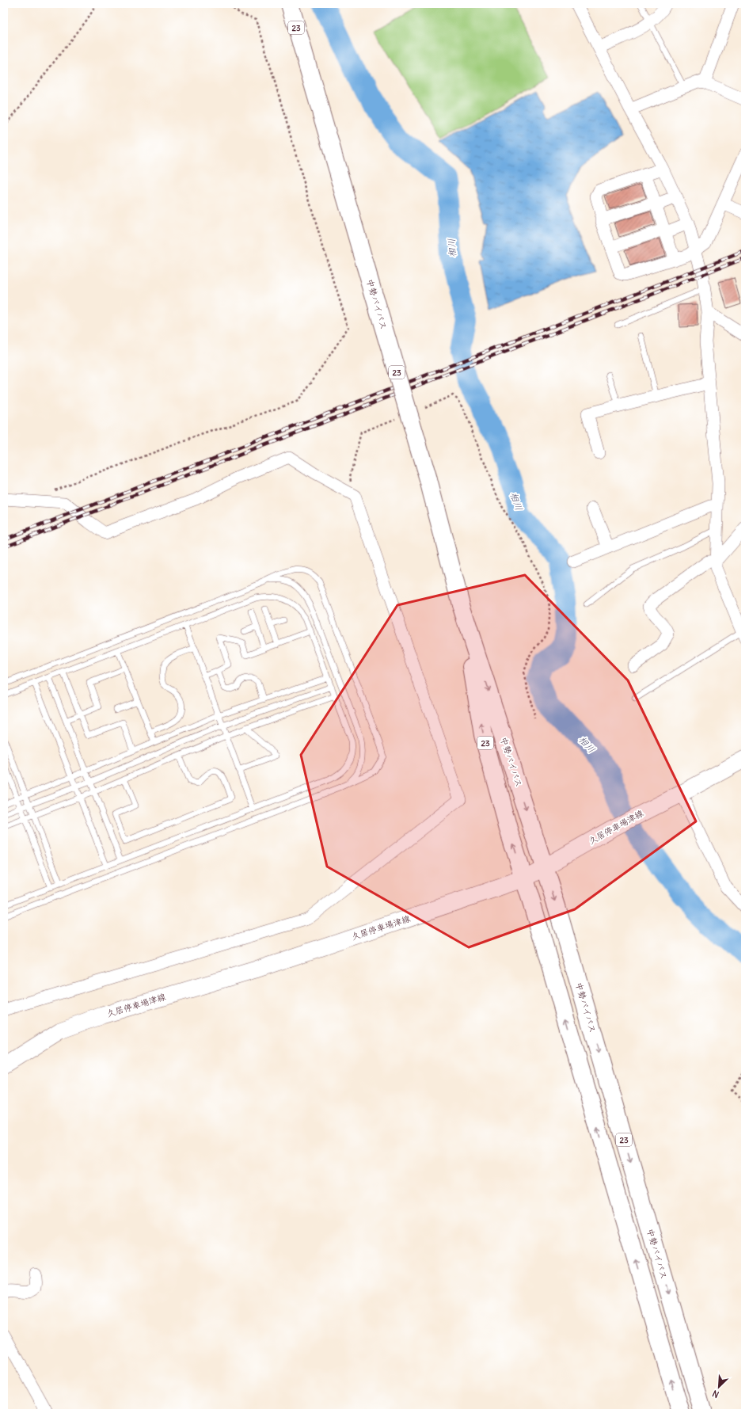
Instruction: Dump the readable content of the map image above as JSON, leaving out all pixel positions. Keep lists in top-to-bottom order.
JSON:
{
  "streets": {
    "highway": ["23", "中勢バイパス"],
    "main road": ["久居停車場津線"]
  },
  "crossings": [
    ["中勢バイパス", "久居停車場津線"]
  ],
  "water": ["相川"],
  "north": "bottom left"
}
